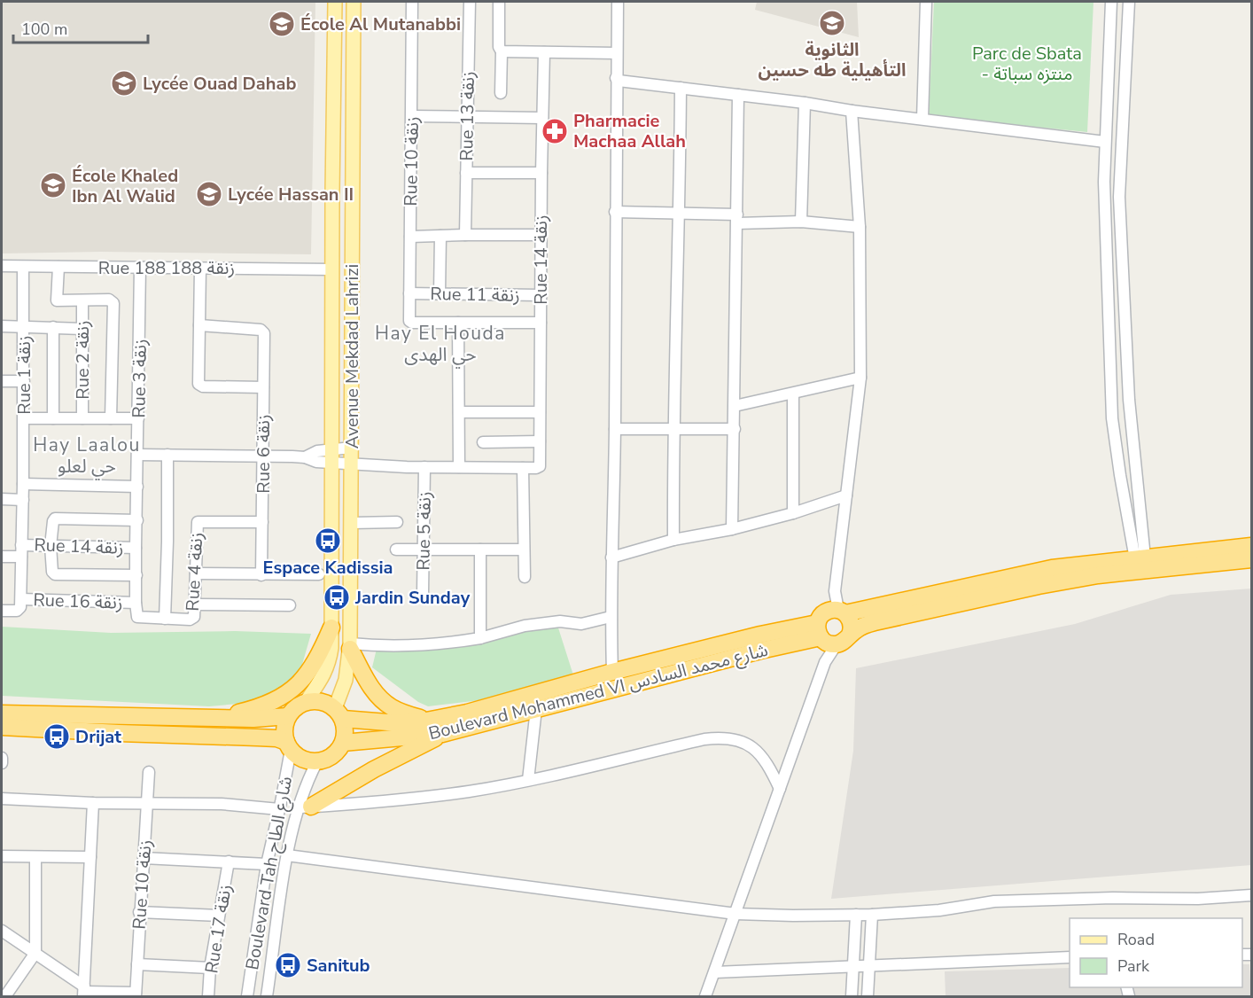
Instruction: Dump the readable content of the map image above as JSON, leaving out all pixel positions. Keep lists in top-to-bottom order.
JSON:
{
  "streets": {
    "highway": ["Boulevard Mohammed VI شارع محمد السادس"],
    "main road": ["Avenue Mekdad Lahrizi"],
    "street": [
      "Rue 13 زنقة",
      "Rue 10 زنقة",
      "Rue 14 زنقة",
      "Rue 188 زنقة 188",
      "Rue 11 زنقة",
      "Rue 2 زنقة",
      "Rue 1 زنقة",
      "Rue 3 زنقة",
      "Rue 6 زنقة",
      "Rue 5 زنقة",
      "Rue 4 زنقة",
      "Rue 16 زنقة",
      "Boulevard Tah شارع الطاح",
      "Rue 17 زنقة"
    ]
  },
  "crossings": [
    ["Rue 10 زنقة", "Rue 11 زنقة"],
    ["Rue 14 زنقة", "Rue 11 زنقة"],
    ["Rue 14 زنقة", "Rue 1 زنقة"],
    ["Rue 14 زنقة", "Rue 3 زنقة"],
    ["Rue 188 زنقة 188", "Avenue Mekdad Lahrizi"],
    ["Rue 188 زنقة 188", "Rue 1 زنقة"],
    ["Rue 188 زنقة 188", "Rue 3 زنقة"],
    ["Avenue Mekdad Lahrizi", "Boulevard Mohammed VI شارع محمد السادس"],
    ["Avenue Mekdad Lahrizi", "Boulevard Tah شارع الطاح"],
    ["Rue 1 زنقة", "Rue 16 زنقة"],
    ["Rue 3 زنقة", "Rue 4 زنقة"],
    ["Rue 3 زنقة", "Rue 16 زنقة"],
    ["Rue 6 زنقة", "Rue 4 زنقة"],
    ["Boulevard Mohammed VI شارع محمد السادس", "Boulevard Tah شارع الطاح"]
  ],
  "districts": ["Hay El Houda حي الهدى", "Hay Laalou حي لعلو"],
  "parks": ["Parc de Sbata - منتزه سباتة"],
  "places": {
    "school or university": [
      "الثانوية التأهيلية طه حسين",
      "École Al Mutanabbi",
      "Lycée Ouad Dahab",
      "École Khaled Ibn Al Walid",
      "Lycée Hassan II"
    ],
    "pharmacy": ["Pharmacie Machaa Allah"],
    "bus stop": [
      "Espace Kadissia",
      "Jardin Sunday",
      "Drijat",
      "Sanitub"
    ]
  },
  "legend": ["Road", "Park"],
  "scale_bar": "100 m"
}
